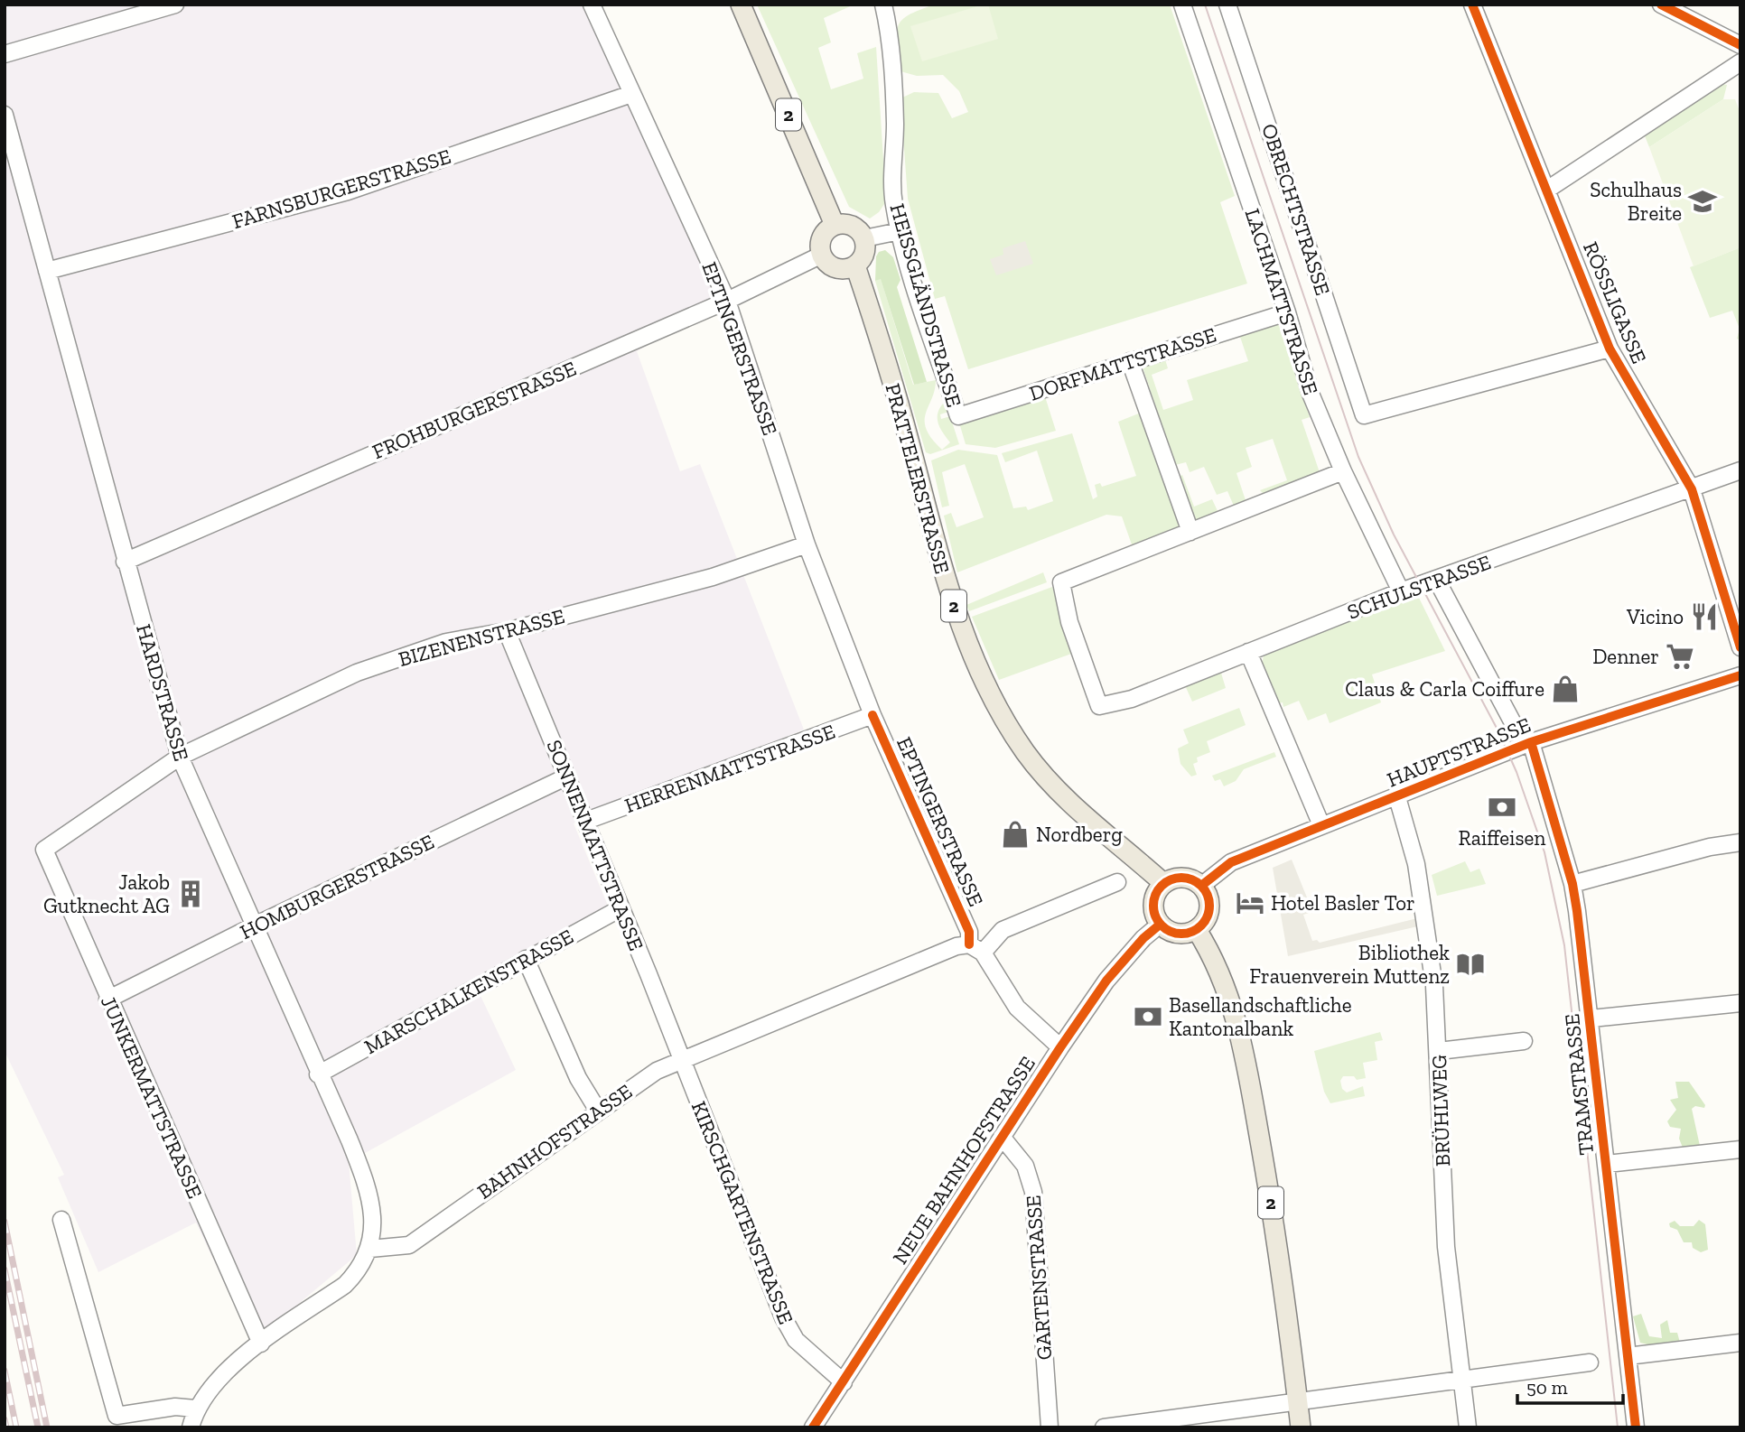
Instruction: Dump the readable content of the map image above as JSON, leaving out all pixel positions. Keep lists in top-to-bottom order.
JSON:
{
  "streets": {
    "main road": ["2", "PRATTELERSTRASSE"],
    "street": [
      "FARNSBURGERSTRASSE",
      "OBRECHTSTRASSE",
      "LACHMATTSTRASSE",
      "RÖSSLIGASSE",
      "HEISSGLÄNDSTRASSE",
      "EPTINGERSTRASSE",
      "DORFMATTSTRASSE",
      "FROHBURGERSTRASSE",
      "SCHULSTRASSE",
      "BIZENENSTRASSE",
      "HARDSTRASSE",
      "HAUPTSTRASSE",
      "HERRENMATTSTRASSE",
      "SONNENMATTSTRASSE",
      "HOMBURGERSTRASSE",
      "MARSCHALKENSTRASSE",
      "TRAMSTRASSE",
      "JUNKERMATTSTRASSE",
      "BRÜHLWEG",
      "BAHNHOFSTRASSE",
      "NEUE BAHNHOFSTRASSE",
      "KIRSCHGARTENSTRASSE",
      "GARTENSTRASSE"
    ]
  },
  "crossings": [
    ["2", "FROHBURGERSTRASSE"],
    ["2", "PRATTELERSTRASSE"],
    ["2", "HAUPTSTRASSE"],
    ["2", "NEUE BAHNHOFSTRASSE"],
    ["FARNSBURGERSTRASSE", "EPTINGERSTRASSE"],
    ["FARNSBURGERSTRASSE", "HARDSTRASSE"],
    ["OBRECHTSTRASSE", "RÖSSLIGASSE"],
    ["LACHMATTSTRASSE", "DORFMATTSTRASSE"],
    ["LACHMATTSTRASSE", "SCHULSTRASSE"],
    ["RÖSSLIGASSE", "SCHULSTRASSE"],
    ["HEISSGLÄNDSTRASSE", "DORFMATTSTRASSE"],
    ["EPTINGERSTRASSE", "FROHBURGERSTRASSE"],
    ["EPTINGERSTRASSE", "BIZENENSTRASSE"],
    ["EPTINGERSTRASSE", "HERRENMATTSTRASSE"],
    ["EPTINGERSTRASSE", "BAHNHOFSTRASSE"],
    ["FROHBURGERSTRASSE", "PRATTELERSTRASSE"],
    ["FROHBURGERSTRASSE", "HARDSTRASSE"],
    ["PRATTELERSTRASSE", "HAUPTSTRASSE"],
    ["PRATTELERSTRASSE", "NEUE BAHNHOFSTRASSE"],
    ["SCHULSTRASSE", "TRAMSTRASSE"],
    ["BIZENENSTRASSE", "HARDSTRASSE"],
    ["BIZENENSTRASSE", "SONNENMATTSTRASSE"],
    ["BIZENENSTRASSE", "JUNKERMATTSTRASSE"],
    ["HARDSTRASSE", "HOMBURGERSTRASSE"],
    ["HARDSTRASSE", "MARSCHALKENSTRASSE"],
    ["HARDSTRASSE", "BAHNHOFSTRASSE"],
    ["HAUPTSTRASSE", "TRAMSTRASSE"],
    ["HAUPTSTRASSE", "BRÜHLWEG"],
    ["HAUPTSTRASSE", "NEUE BAHNHOFSTRASSE"],
    ["HERRENMATTSTRASSE", "SONNENMATTSTRASSE"],
    ["SONNENMATTSTRASSE", "HOMBURGERSTRASSE"],
    ["SONNENMATTSTRASSE", "MARSCHALKENSTRASSE"],
    ["SONNENMATTSTRASSE", "BAHNHOFSTRASSE"],
    ["SONNENMATTSTRASSE", "KIRSCHGARTENSTRASSE"],
    ["HOMBURGERSTRASSE", "JUNKERMATTSTRASSE"],
    ["BAHNHOFSTRASSE", "KIRSCHGARTENSTRASSE"],
    ["NEUE BAHNHOFSTRASSE", "KIRSCHGARTENSTRASSE"],
    ["NEUE BAHNHOFSTRASSE", "GARTENSTRASSE"]
  ],
  "places": {
    "school or university": ["Schulhaus Breite"],
    "restaurant": ["Vicino"],
    "supermarket": ["Denner"],
    "shop": ["Claus & Carla Coiffure", "Nordberg"],
    "bank": ["Raiffeisen", "Basellandschaftliche Kantonalbank"],
    "building": ["Jakob Gutknecht AG"],
    "hotel": ["Hotel Basler Tor"],
    "library": ["Bibliothek Frauenverein Muttenz"]
  },
  "scale_bar": "50 m"
}
